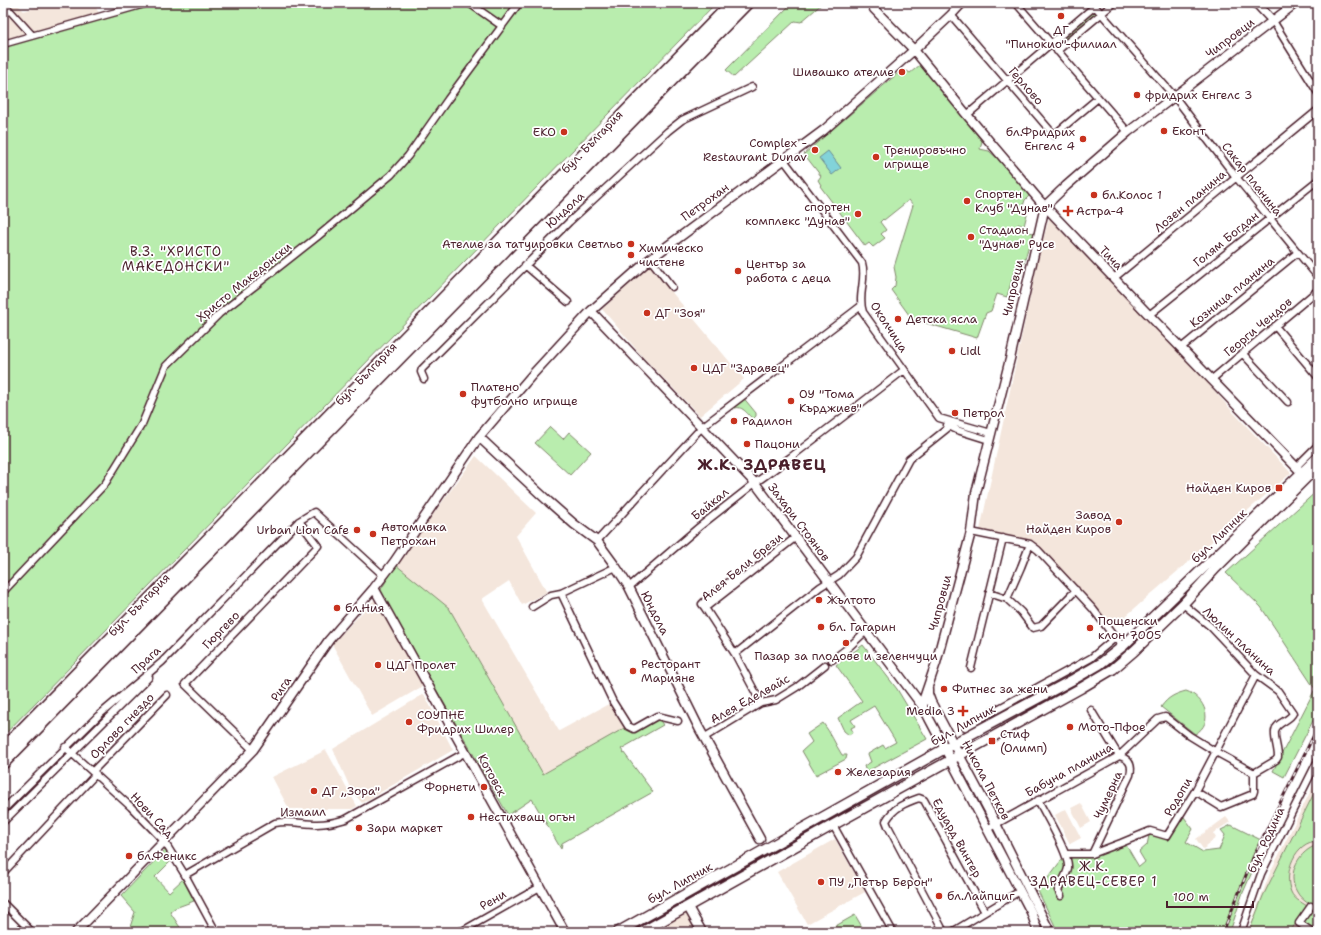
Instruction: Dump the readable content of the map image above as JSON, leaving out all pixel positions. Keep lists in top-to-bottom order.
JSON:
{
  "streets": {
    "highway": ["бул. България"],
    "main road": ["бул. Липник"],
    "street": [
      "Чипровци",
      "Герлово",
      "Сакар планина",
      "Лозен планина",
      "Петрохан",
      "Юндола",
      "Голям Богдан",
      "Тича",
      "Христо Македонски",
      "Козница планина",
      "Околчица",
      "Георги Чендов",
      "Байкал",
      "Захари Стоянов",
      "Алея Бели брези",
      "Гюргево",
      "Люлин планина",
      "Прага",
      "Рига",
      "Алея Еделвайс",
      "Орлово гнездо",
      "Бабуна планина",
      "Котовск",
      "Никола Петков",
      "Чумерна",
      "Родопи",
      "Измаил",
      "Нови Сад",
      "Едуард Винтер",
      "бул. Родина",
      "Рени"
    ]
  },
  "crossings": [
    ["Чипровци", "Сакар планина"],
    ["Чипровци", "Тича"],
    ["Чипровци", "Никола Петков"],
    ["Герлово", "Петрохан"],
    ["Сакар планина", "Лозен планина"],
    ["Сакар планина", "Голям Богдан"],
    ["Сакар планина", "Козница планина"],
    ["Лозен планина", "Тича"],
    ["Петрохан", "Юндола"],
    ["Петрохан", "Тича"],
    ["Петрохан", "Околчица"],
    ["Петрохан", "Захари Стоянов"],
    ["Петрохан", "Рига"],
    ["Юндола", "Байкал"],
    ["Юндола", "Рига"],
    ["Юндола", "Алея Еделвайс"],
    ["Голям Богдан", "Тича"],
    ["Тича", "Козница планина"],
    ["Тича", "Георги Чендов"],
    ["Тича", "бул. Липник"],
    ["Околчица", "Байкал"],
    ["Байкал", "Захари Стоянов"],
    ["Захари Стоянов", "Алея Бели брези"],
    ["Захари Стоянов", "Никола Петков"],
    ["бул. Липник", "Люлин планина"],
    ["бул. Липник", "Никола Петков"],
    ["Алея Бели брези", "Алея Еделвайс"],
    ["Гюргево", "Прага"],
    ["Гюргево", "Рига"],
    ["Люлин планина", "Родопи"],
    ["Прага", "Нови Сад"],
    ["Рига", "Котовск"],
    ["Рига", "Нови Сад"],
    ["Орлово гнездо", "Нови Сад"],
    ["Бабуна планина", "Никола Петков"],
    ["Бабуна планина", "Чумерна"],
    ["Бабуна планина", "Родопи"],
    ["Котовск", "Измаил"],
    ["Котовск", "Рени"],
    ["Чумерна", "Родопи"],
    ["Измаил", "Нови Сад"]
  ],
  "districts": ["В.З. \"ХРИСТО МАКЕДОНСКИ\"", "Ж.К. ЗДРАВЕЦ", "Ж.К. ЗДРАВЕЦ-СЕВЕР 1"],
  "places": {
    "other": [
      "ДГ \"Пинокио\"-филиал",
      "Шивашко ателие",
      "фридрих Енгелс 3",
      "Еконт",
      "ЕКО",
      "бл.Фридрих Енгелс 4",
      "Complex - Restaurant Dunav",
      "Тренировъчно игрище",
      "бл.Колос 1",
      "Спортен Клуб \"Дунав\"",
      "спортен комплекс \"Дунав\"",
      "Стадион \"Дунав\" Русе",
      "Ателие за татуировки Светльо",
      "Химическо чистене",
      "Център за работа с деца",
      "ДГ \"Зоя\"",
      "Детска ясла",
      "Lidl",
      "ЦДГ \"Здравец\"",
      "Платено футболно игрище",
      "ОУ \"Тома Кърджиев\"",
      "Петрол",
      "Радилон",
      "Пацони",
      "Завод Найден Киров",
      "Urban Lion Cafe",
      "Автомивка Петрохан",
      "Жълтото",
      "бл.Ния",
      "бл. Гагарин",
      "Пощенски клон 7005",
      "Пазар за плодове и зеленчуци",
      "ЦДГ Пролет",
      "Ресторант Марияне",
      "Фитнес за жени",
      "СОУПНЕ Фридрих Шилер",
      "Мото-Пфое",
      "Железария",
      "Форнети",
      "ДГ „Зора\"",
      "Нестихващ огън",
      "Зари маркет",
      "бл.Феникс",
      "ПУ „Петър Берон\"",
      "бл.Лайпциг"
    ],
    "health": ["Астра-4", "Media 3"],
    "transit": ["Найден Киров", "Стиф (Олимп)"]
  },
  "scale_bar": "100 m"
}
